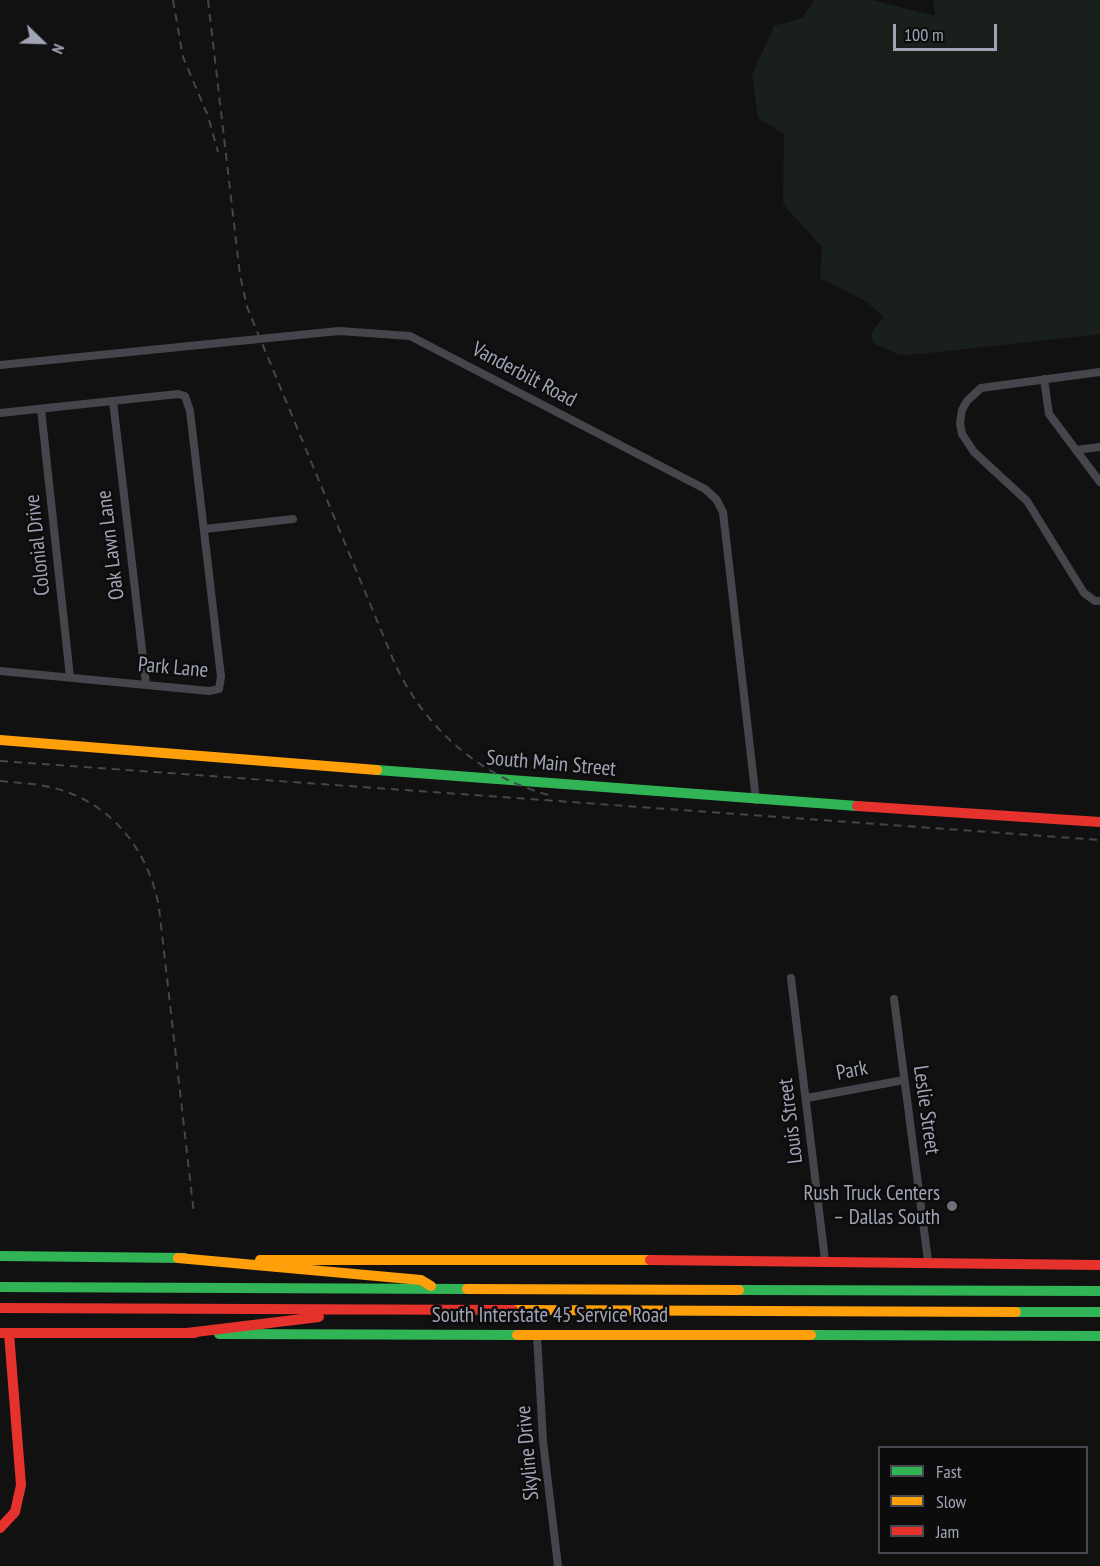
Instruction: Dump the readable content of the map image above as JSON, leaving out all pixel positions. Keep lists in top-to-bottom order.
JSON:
{
  "streets": {
    "main road": ["South Main Street", "South Interstate 45 Service Road"],
    "street": [
      "Vanderbilt Road",
      "Colonial Drive",
      "Oak Lawn Lane",
      "Park Lane",
      "Park",
      "Leslie Street",
      "Louis Street",
      "Skyline Drive"
    ]
  },
  "crossings": [
    ["Vanderbilt Road", "South Main Street"],
    ["Colonial Drive", "Park Lane"],
    ["Oak Lawn Lane", "Park Lane"],
    ["Park", "Leslie Street"],
    ["Park", "Louis Street"],
    ["South Interstate 45 Service Road", "Skyline Drive"]
  ],
  "places": ["Rush Truck Centers – Dallas South"],
  "legend": ["Fast", "Slow", "Jam"],
  "scale_bar": "100 m",
  "north": "bottom right"
}
